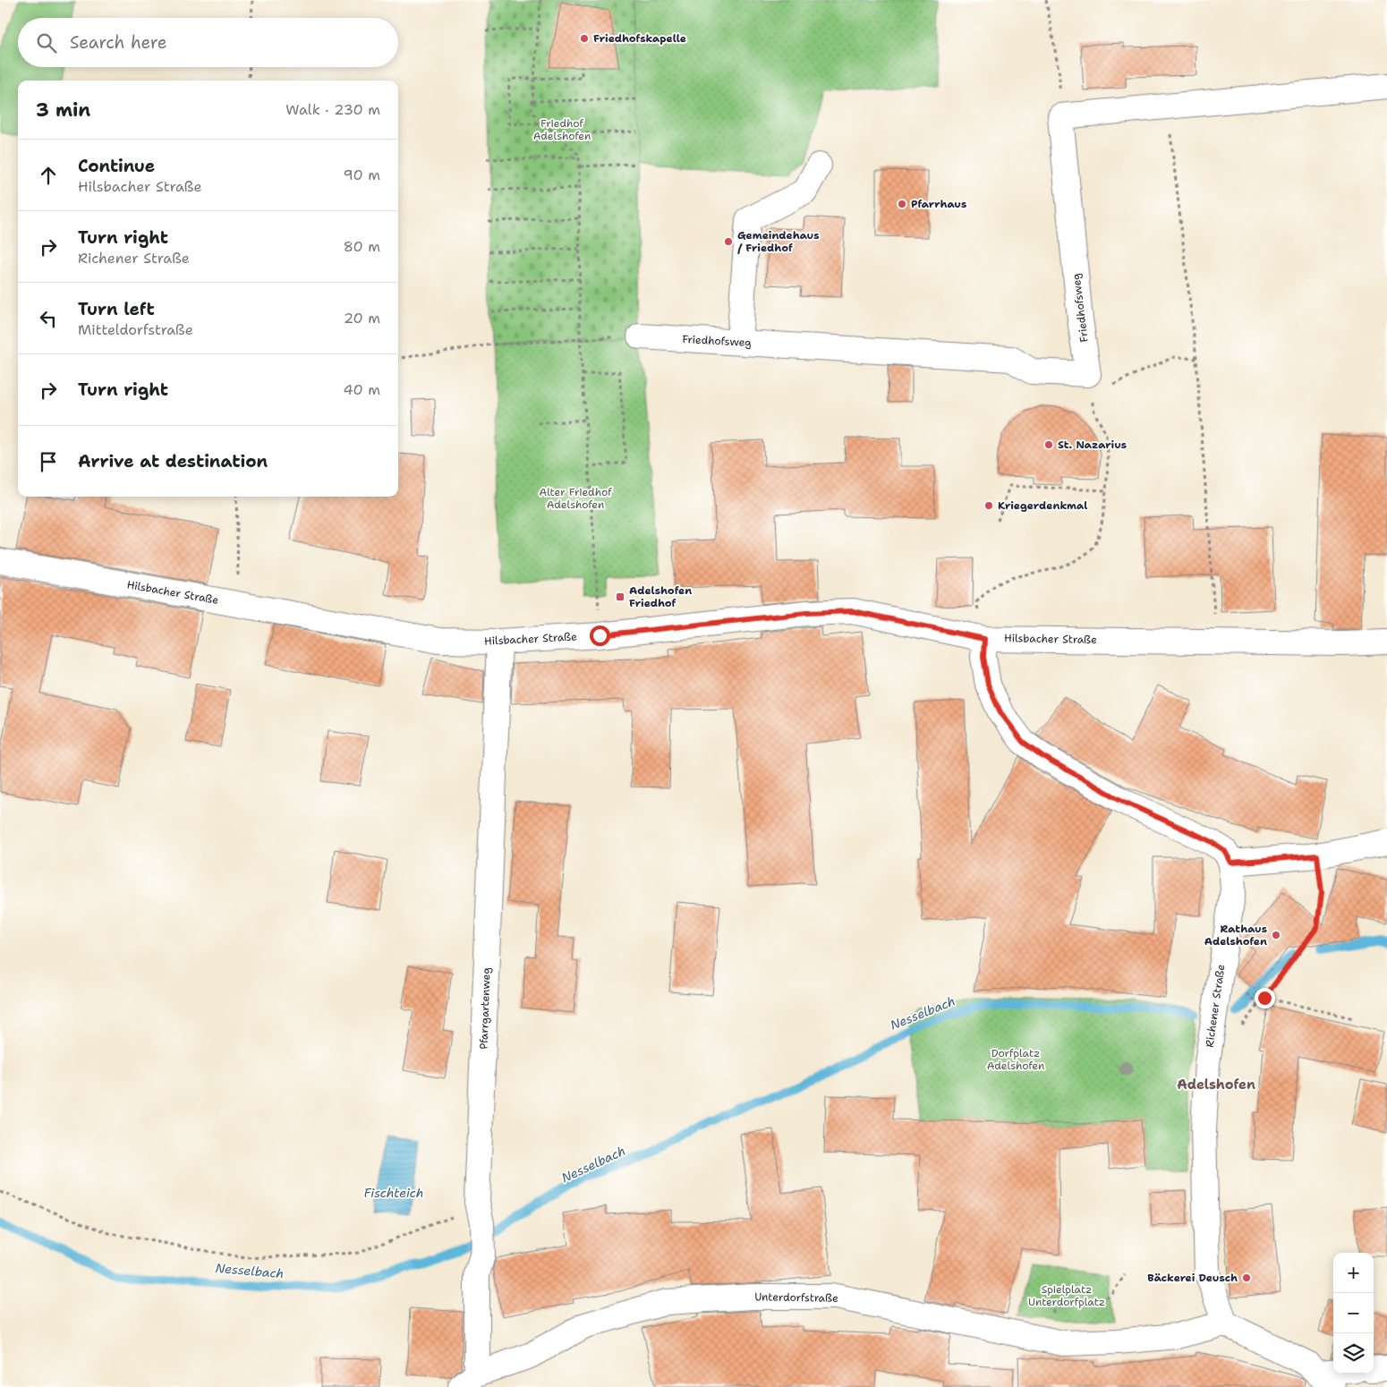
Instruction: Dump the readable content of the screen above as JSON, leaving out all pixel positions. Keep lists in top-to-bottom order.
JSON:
{
  "streets": {
    "street": [
      "Friedhofsweg",
      "Hilsbacher Straße",
      "Richener Straße",
      "Pfarrgartenweg",
      "Unterdorfstraße"
    ]
  },
  "crossings": [
    ["Hilsbacher Straße", "Pfarrgartenweg"],
    ["Richener Straße", "Unterdorfstraße"],
    ["Pfarrgartenweg", "Unterdorfstraße"]
  ],
  "districts": ["Adelshofen"],
  "water": ["Nesselbach", "Fischteich"],
  "parks": [
    "Friedhof Adelshofen",
    "Alter Friedhof Adelshofen",
    "Dorfplatz Adelshofen",
    "Spielplatz Unterdorfplatz"
  ],
  "places": {
    "other": [
      "Friedhofskapelle",
      "Pfarrhaus",
      "Gemeindehaus / Friedhof",
      "St. Nazarius",
      "Kriegerdenkmal",
      "Rathaus Adelshofen",
      "Bäckerei Deusch"
    ],
    "transit": ["Adelshofen Friedhof"]
  },
  "page": {
    "search": "Search here",
    "heading": ["3 min", "Walk · 230 m"],
    "list": [
      ["Continue", "Hilsbacher Straße", "90 m"],
      ["Turn right", "Richener Straße", "80 m"],
      ["Turn left", "Mitteldorfstraße", "20 m"],
      ["Turn right", "40 m"],
      "Arrive at destination"
    ],
    "map_buttons": ["+", "−"]
  }
}
